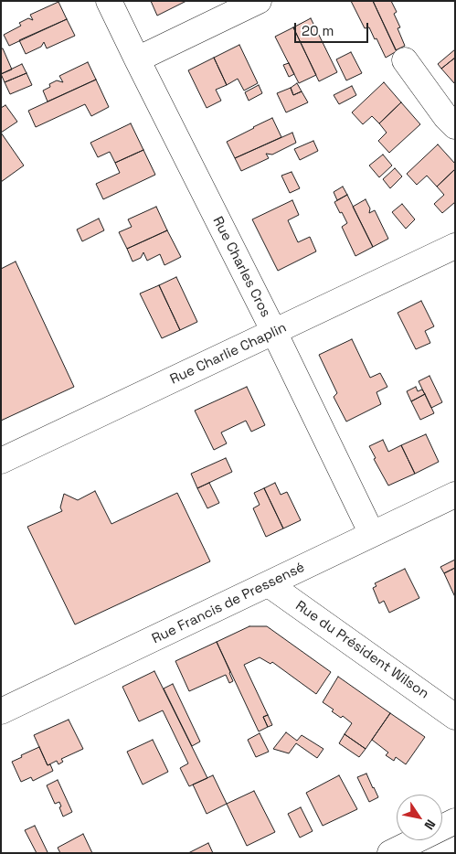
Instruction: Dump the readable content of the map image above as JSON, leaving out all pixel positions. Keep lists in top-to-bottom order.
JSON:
{
  "streets": {
    "street": [
      "Rue Charles Cros",
      "Rue Charlie Chaplin",
      "Rue Francis de Pressensé",
      "Rue du Président Wilson"
    ]
  },
  "crossings": [
    ["Rue Charles Cros", "Rue Charlie Chaplin"],
    ["Rue Charles Cros", "Rue Francis de Pressensé"],
    ["Rue Francis de Pressensé", "Rue du Président Wilson"]
  ],
  "scale_bar": "20 m",
  "north": "bottom right"
}
